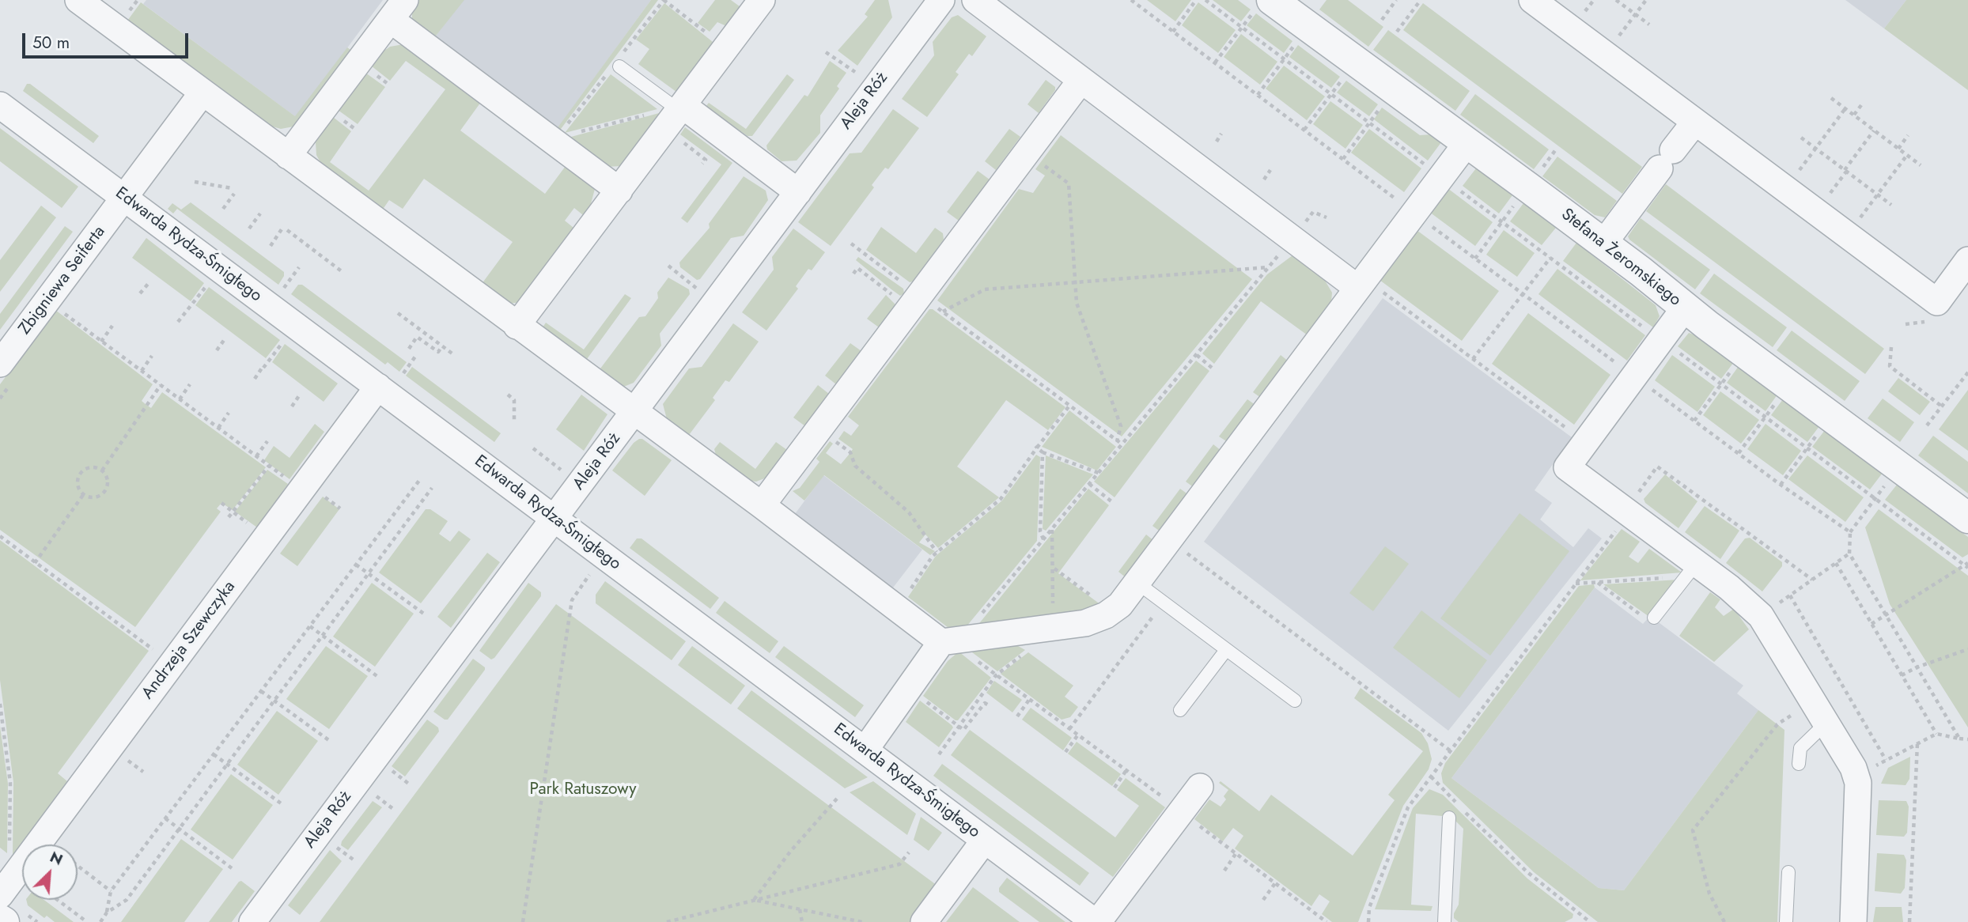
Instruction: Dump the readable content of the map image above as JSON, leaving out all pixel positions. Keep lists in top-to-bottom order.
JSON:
{
  "streets": {
    "street": [
      "Aleja Róż",
      "Edwarda Rydza-Śmigłego",
      "Stefana Żeromskiego",
      "Zbigniewa Seiferta",
      "Andrzeja Szewczyka"
    ]
  },
  "crossings": [
    ["Aleja Róż", "Edwarda Rydza-Śmigłego"],
    ["Edwarda Rydza-Śmigłego", "Zbigniewa Seiferta"],
    ["Edwarda Rydza-Śmigłego", "Andrzeja Szewczyka"]
  ],
  "parks": ["Park Ratuszowy"],
  "scale_bar": "50 m",
  "north": "top right"
}
